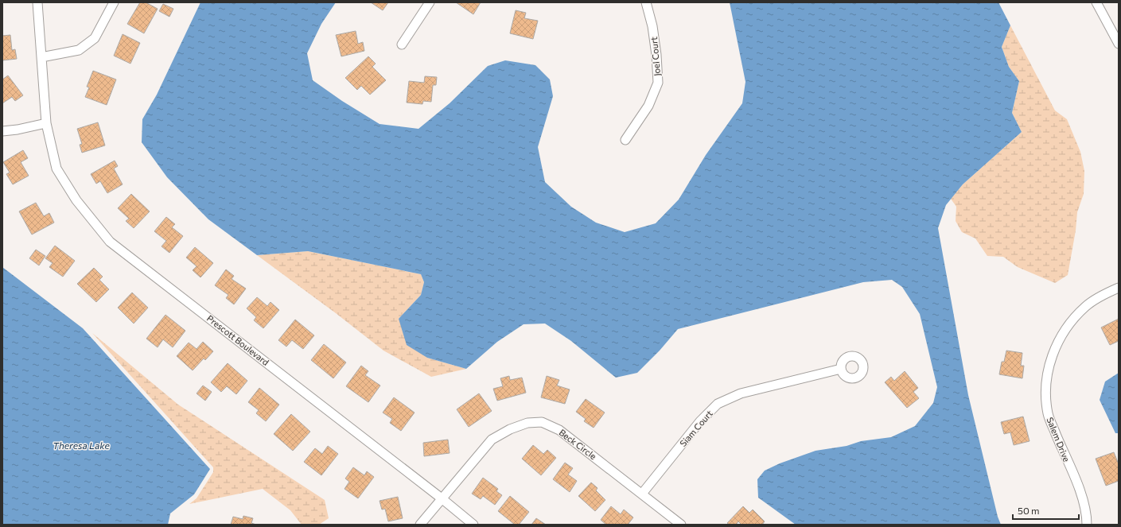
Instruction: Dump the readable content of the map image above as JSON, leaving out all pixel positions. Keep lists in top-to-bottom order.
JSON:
{
  "streets": {
    "street": [
      "Joel Court",
      "Prescott Boulevard",
      "Siam Court",
      "Salem Drive",
      "Beck Circle"
    ]
  },
  "crossings": [
    ["Prescott Boulevard", "Beck Circle"],
    ["Siam Court", "Beck Circle"]
  ],
  "water": ["Theresa Lake"],
  "scale_bar": "50 m"
}
